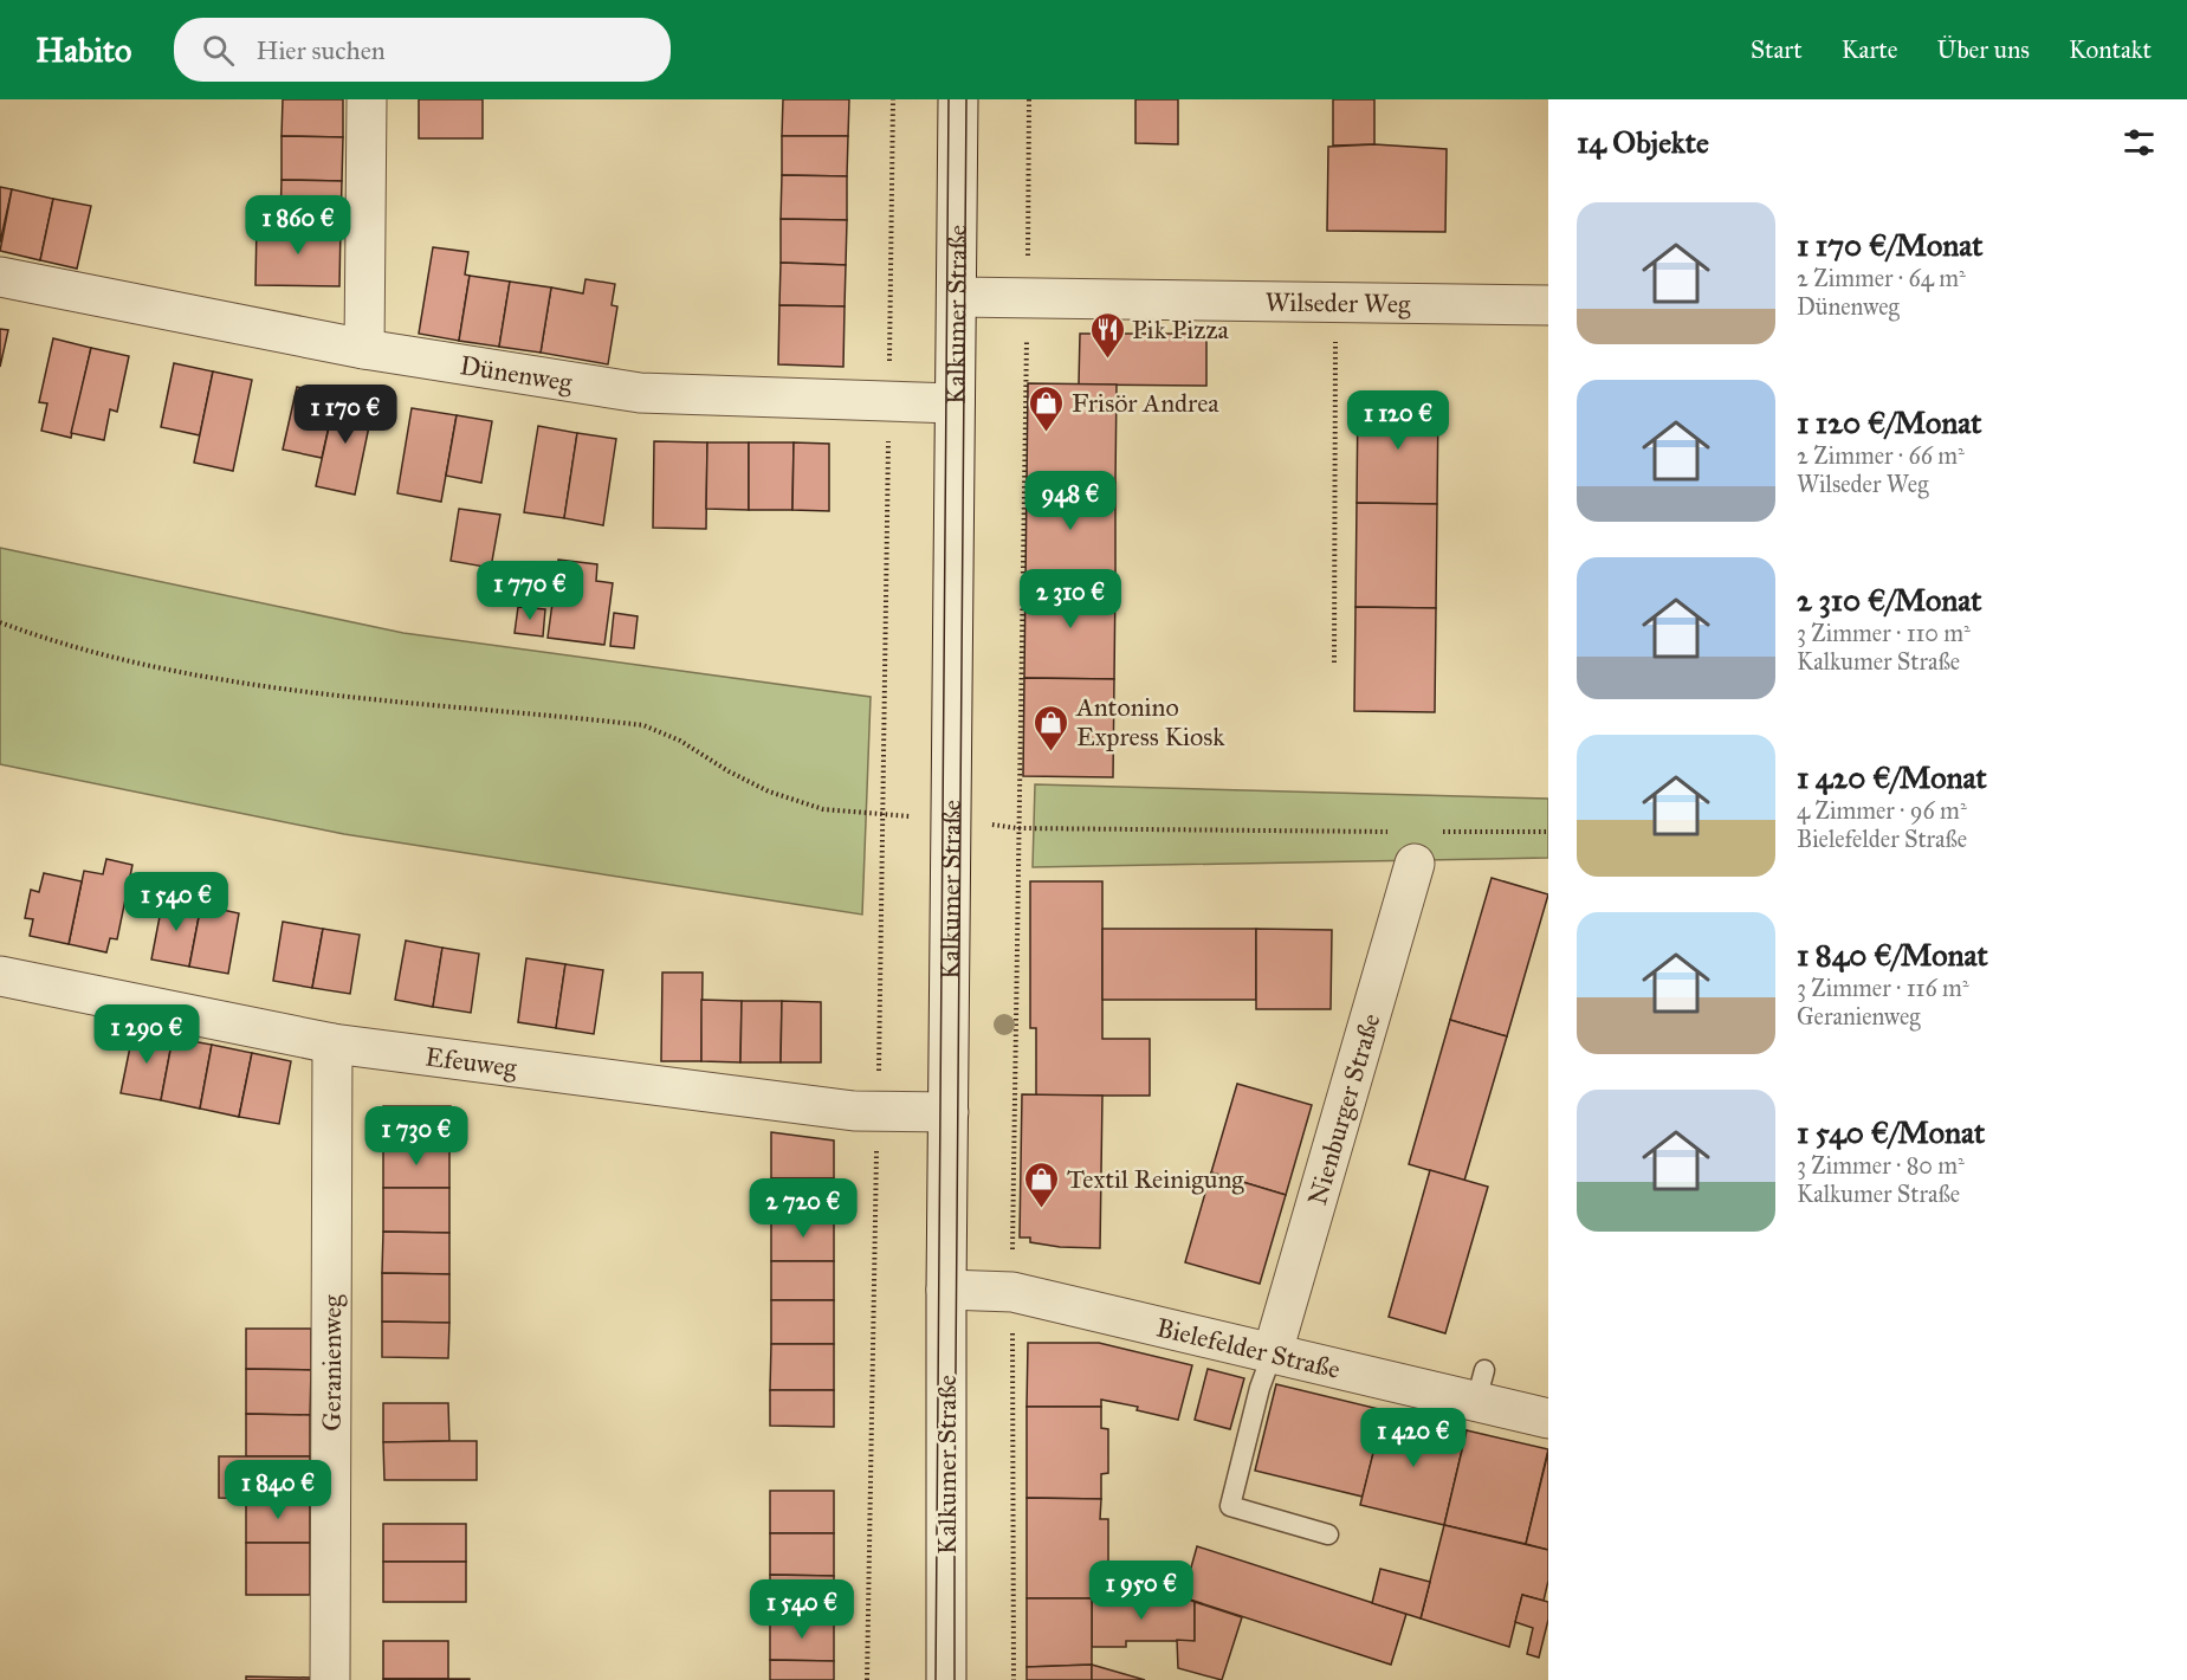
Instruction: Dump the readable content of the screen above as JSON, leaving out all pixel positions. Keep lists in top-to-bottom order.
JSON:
{
  "streets": {
    "street": [
      "Wilseder Weg",
      "Kalkumer Straße",
      "Dünenweg",
      "Efeuweg",
      "Nienburger Straße",
      "Bielefelder Straße",
      "Geranienweg"
    ]
  },
  "crossings": [
    ["Wilseder Weg", "Kalkumer Straße"],
    ["Kalkumer Straße", "Dünenweg"],
    ["Kalkumer Straße", "Efeuweg"],
    ["Kalkumer Straße", "Bielefelder Straße"],
    ["Efeuweg", "Geranienweg"],
    ["Nienburger Straße", "Bielefelder Straße"]
  ],
  "places": {
    "restaurant": ["Pik Pizza"],
    "shop": ["Frisör Andrea", "Antonino Express Kiosk", "Textil Reinigung"]
  },
  "page": {
    "header": "Habito",
    "search": "Hier suchen",
    "nav": [
      "Start",
      "Karte",
      "Über uns",
      "Kontakt"
    ],
    "heading": "14 Objekte",
    "list": [
      {
        "name": "1 170 €/Monat",
        "note": "2 Zimmer · 64 m² · Dünenweg"
      },
      {
        "name": "1 120 €/Monat",
        "note": "2 Zimmer · 66 m² · Wilseder Weg"
      },
      {
        "name": "2 310 €/Monat",
        "note": "3 Zimmer · 110 m² · Kalkumer Straße"
      },
      {
        "name": "1 420 €/Monat",
        "note": "4 Zimmer · 96 m² · Bielefelder Straße"
      },
      {
        "name": "1 840 €/Monat",
        "note": "3 Zimmer · 116 m² · Geranienweg"
      },
      {
        "name": "1 540 €/Monat",
        "note": "3 Zimmer · 80 m² · Kalkumer Straße"
      }
    ],
    "price": [
      "1 860 €",
      "1 170 €",
      "1 120 €",
      "948 €",
      "1 770 €",
      "2 310 €",
      "1 540 €",
      "1 290 €",
      "1 730 €",
      "2 720 €",
      "1 420 €",
      "1 840 €",
      "1 950 €",
      "1 540 €"
    ]
  }
}
